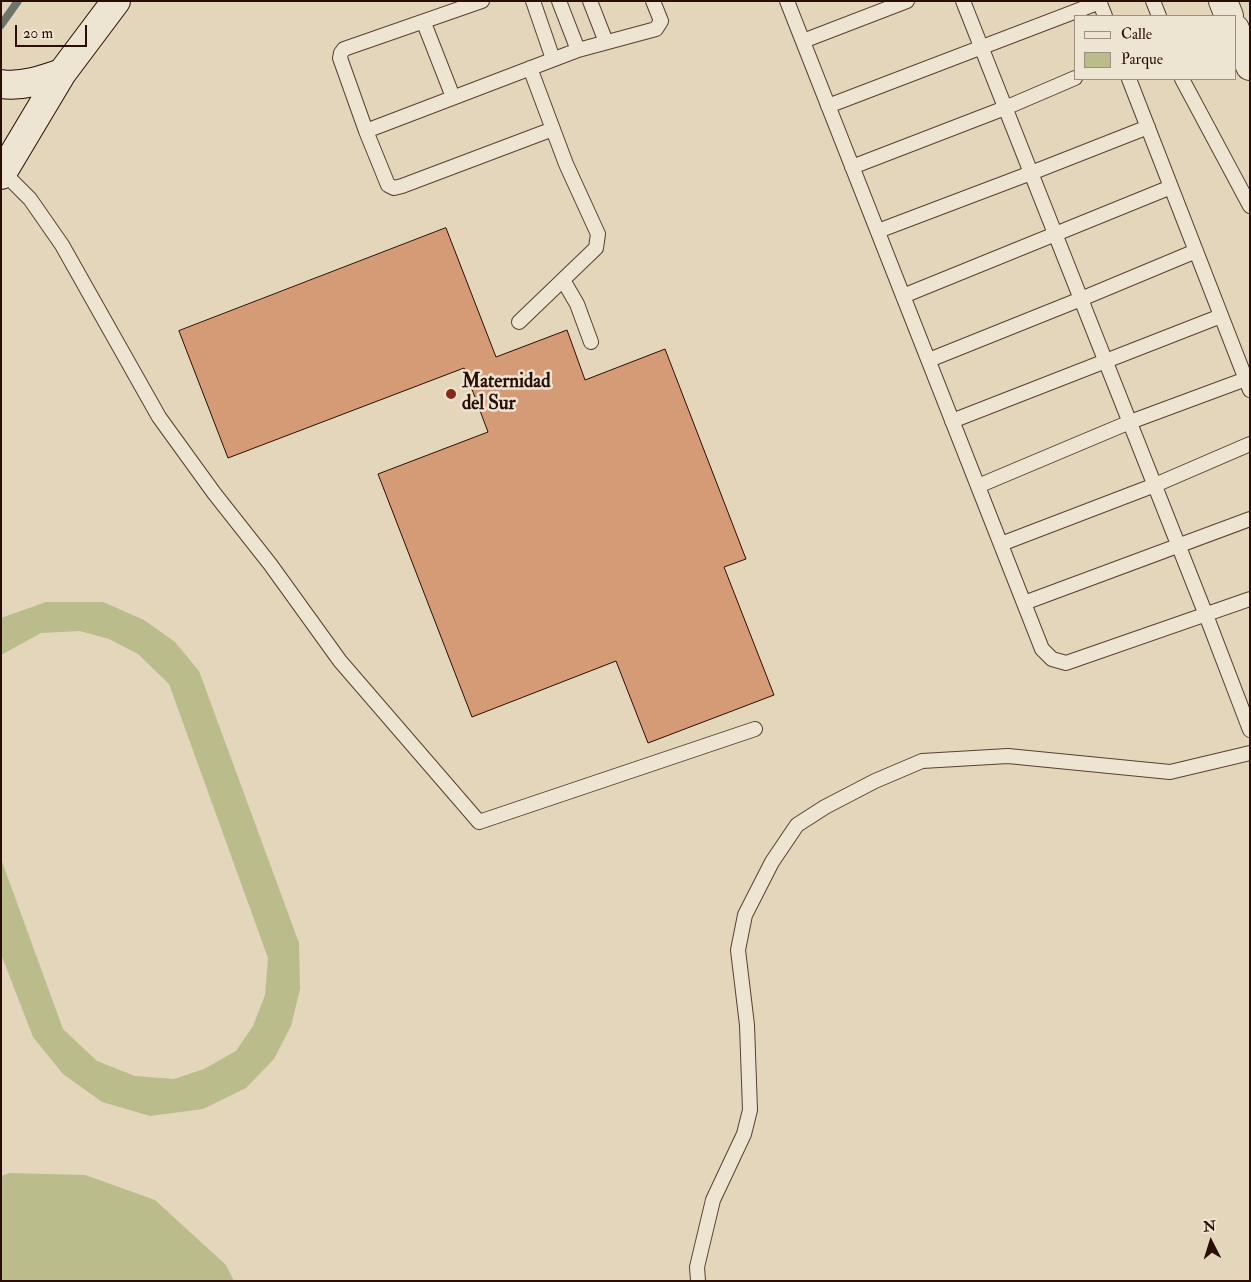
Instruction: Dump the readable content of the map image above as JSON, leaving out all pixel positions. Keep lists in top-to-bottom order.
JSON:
{
  "places": ["Maternidad del Sur"],
  "legend": ["Calle", "Parque"],
  "scale_bar": "20 m",
  "north": "top"
}
